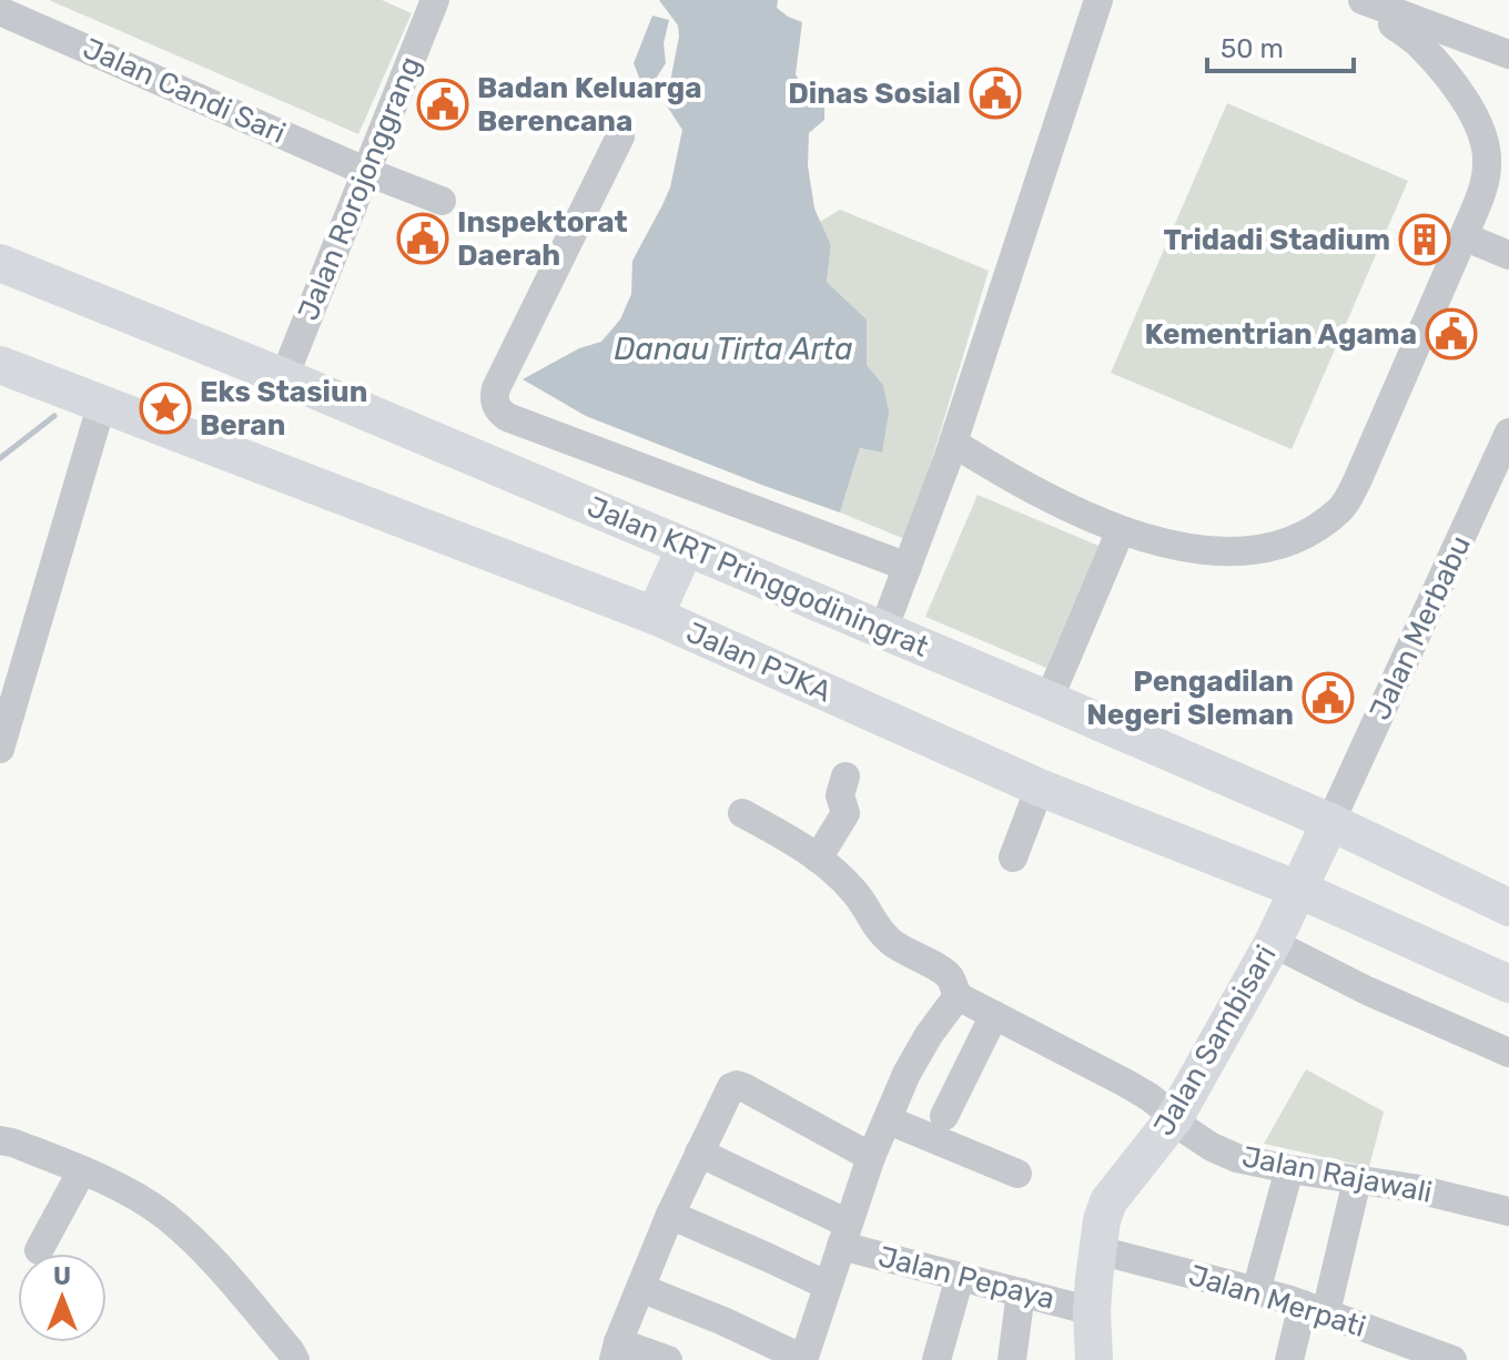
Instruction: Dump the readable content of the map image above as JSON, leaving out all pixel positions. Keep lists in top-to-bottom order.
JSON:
{
  "streets": {
    "main road": ["Jalan KRT Pringgodiningrat", "Jalan PJKA", "Jalan Sambisari"],
    "street": [
      "Jalan Candi Sari",
      "Jalan Rorojonggrang",
      "Jalan Merbabu",
      "Jalan Rajawali",
      "Jalan Pepaya",
      "Jalan Merpati"
    ]
  },
  "crossings": [
    ["Jalan Candi Sari", "Jalan Rorojonggrang"],
    ["Jalan Rorojonggrang", "Jalan KRT Pringgodiningrat"],
    ["Jalan KRT Pringgodiningrat", "Jalan Merbabu"],
    ["Jalan KRT Pringgodiningrat", "Jalan Sambisari"],
    ["Jalan Merbabu", "Jalan Sambisari"],
    ["Jalan Sambisari", "Jalan Rajawali"],
    ["Jalan Sambisari", "Jalan Pepaya"],
    ["Jalan Sambisari", "Jalan Merpati"]
  ],
  "water": ["Danau Tirta Arta"],
  "places": {
    "public building": [
      "Dinas Sosial",
      "Badan Keluarga Berencana",
      "Inspektorat Daerah",
      "Kementrian Agama",
      "Pengadilan Negeri Sleman"
    ],
    "building": ["Tridadi Stadium"],
    "place": ["Eks Stasiun Beran"]
  },
  "scale_bar": "50 m",
  "north": "top"
}
